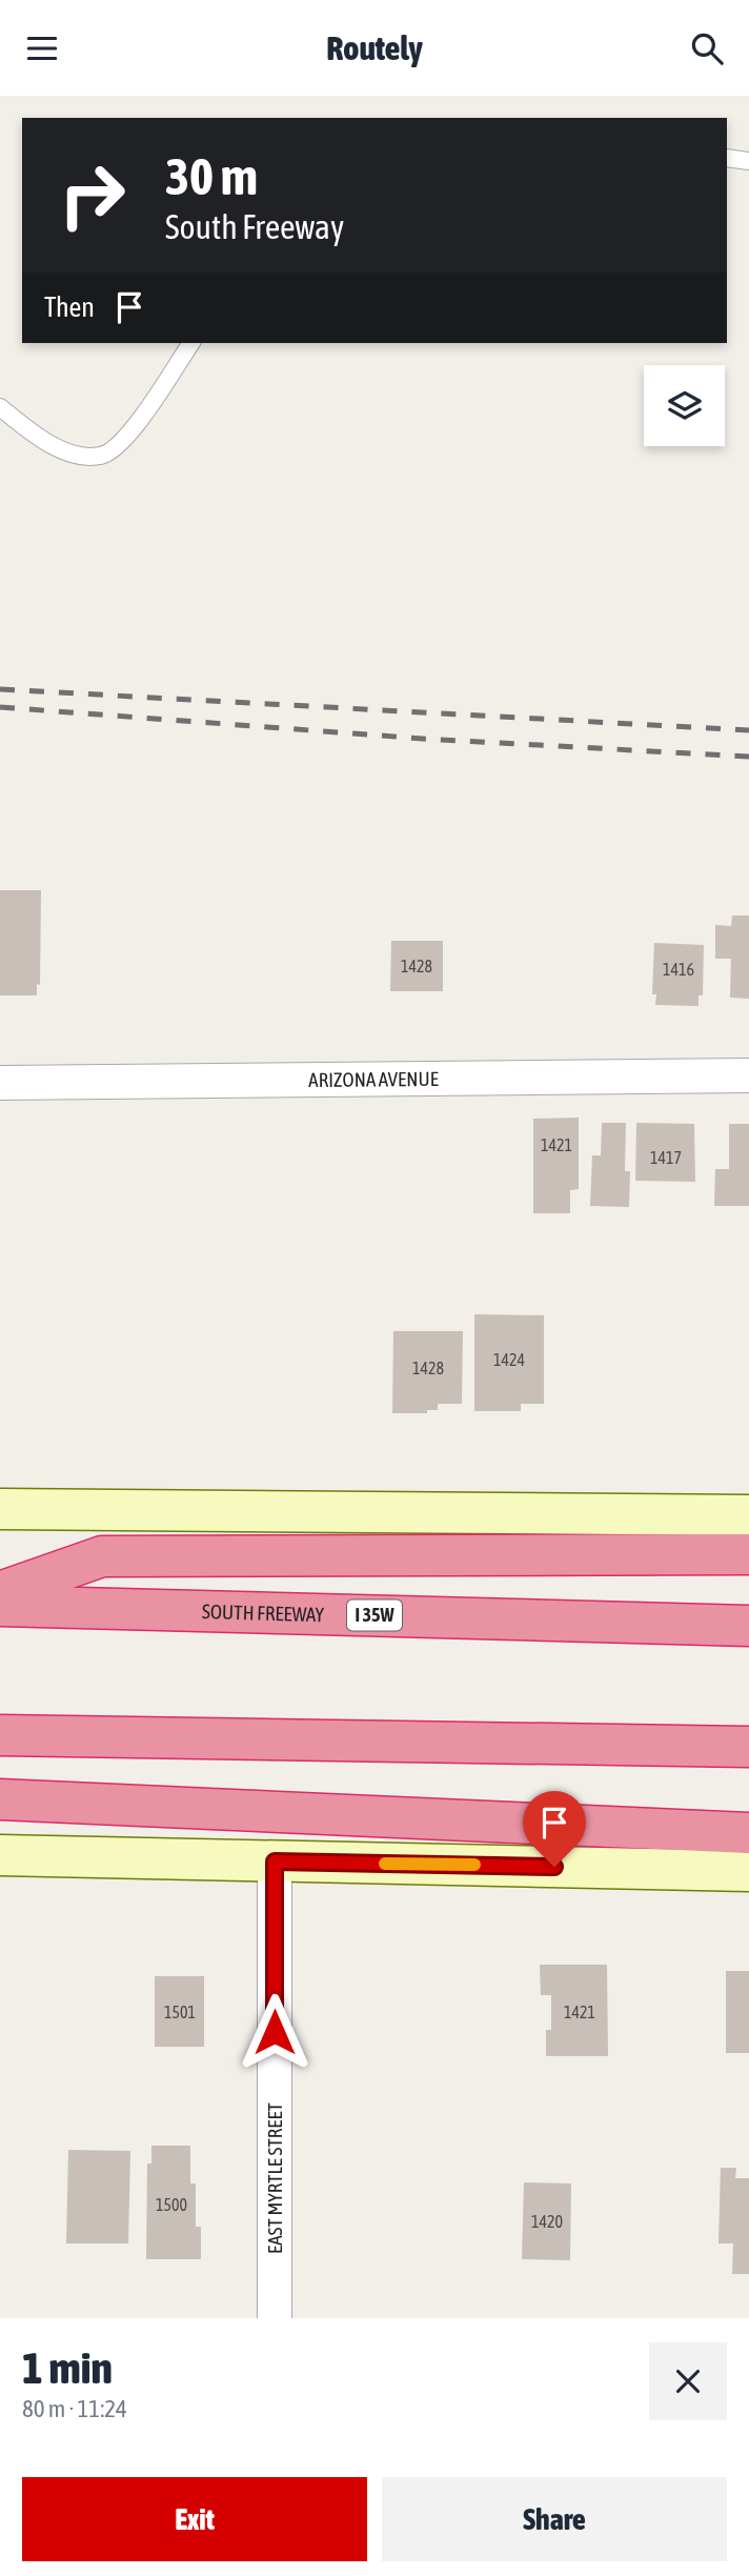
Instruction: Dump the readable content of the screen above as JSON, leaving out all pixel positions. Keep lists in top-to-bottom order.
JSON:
{
  "streets": {
    "highway": ["SOUTH FREEWAY", "I 35W"],
    "street": ["ARIZONA AVENUE", "EAST MYRTLE STREET"]
  },
  "house_numbers": [
    "1428",
    "1416",
    "1421",
    "1417",
    "1424",
    "1428",
    "1501",
    "1421",
    "1500",
    "1420"
  ],
  "page": {
    "header": "Routely",
    "turn": ["30 m", "South Freeway"],
    "then": "Then",
    "heading": ["1 min", "80 m · 11:24"],
    "buttons": ["Exit", "Share"]
  }
}
